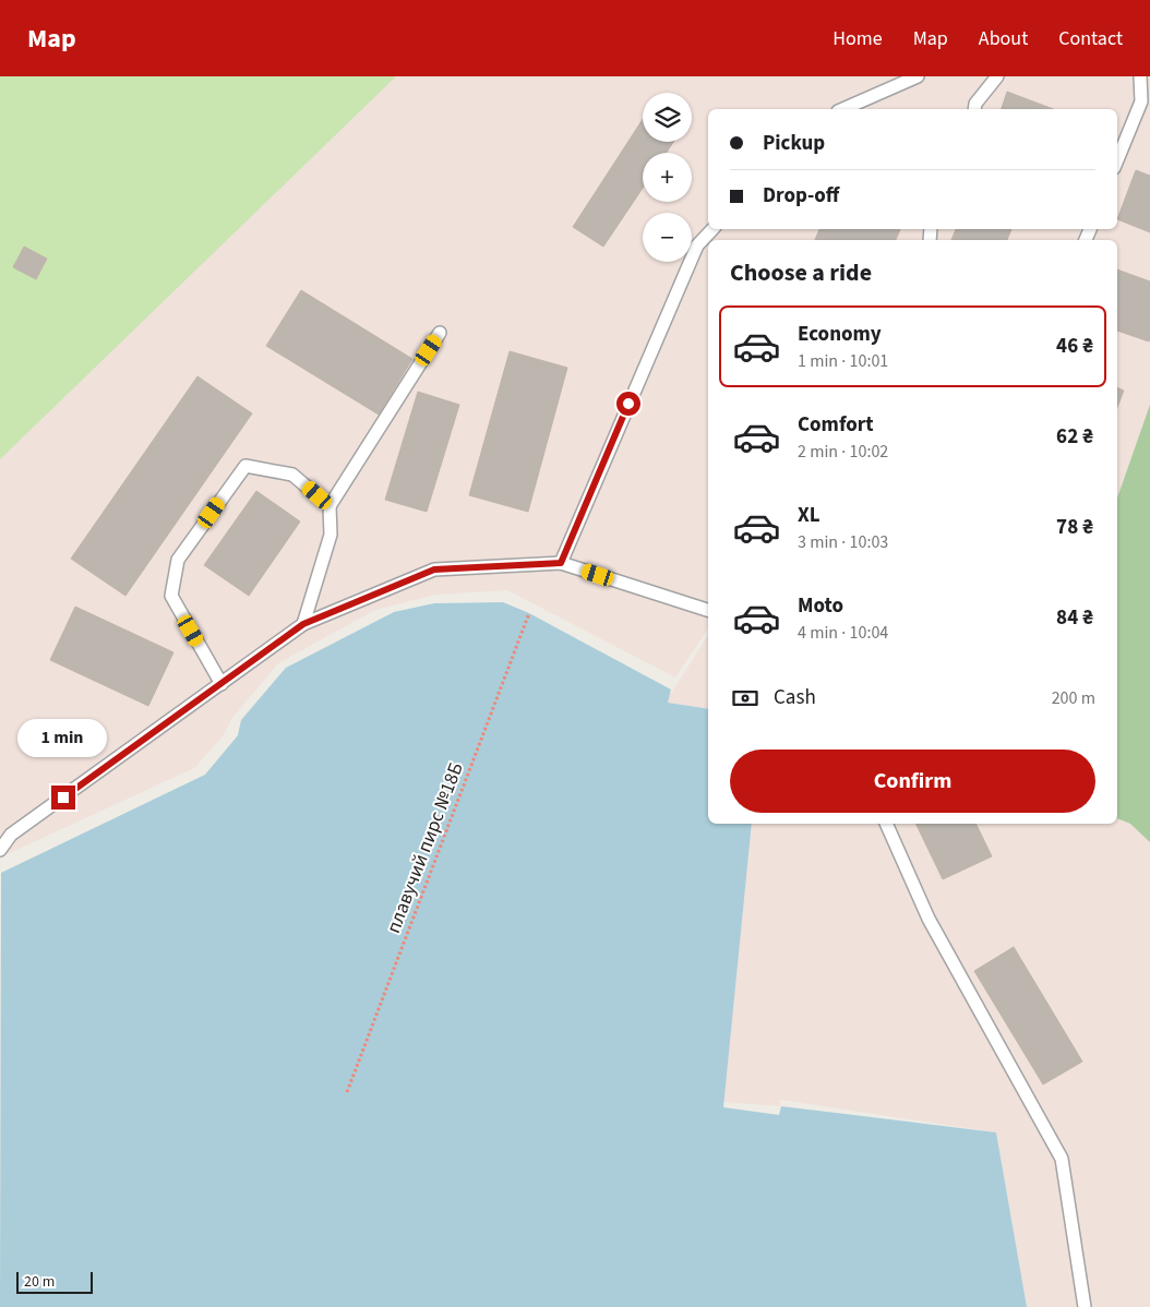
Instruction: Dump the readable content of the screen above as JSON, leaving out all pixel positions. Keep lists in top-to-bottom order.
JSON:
{
  "streets": {
    "path": ["плавучий пирс №18Б"]
  },
  "scale_bar": "20 m",
  "page": {
    "header": "Map",
    "nav": [
      "Home",
      "Map",
      "About",
      "Contact"
    ],
    "map_buttons": ["+", "−"],
    "banner": ["Pickup", "Drop-off"],
    "heading": "Choose a ride",
    "list": [
      {
        "name": "Economy",
        "note": "1 min · 10:01",
        "value": "46 ₴"
      },
      {
        "name": "Comfort",
        "note": "2 min · 10:02",
        "value": "62 ₴"
      },
      {
        "name": "XL",
        "note": "3 min · 10:03",
        "value": "78 ₴"
      },
      {
        "name": "Moto",
        "note": "4 min · 10:04",
        "value": "84 ₴"
      }
    ],
    "pay": ["Cash", "200 m"],
    "bubble": "1 min",
    "buttons": "Confirm",
    "scale": "20 m"
  }
}
